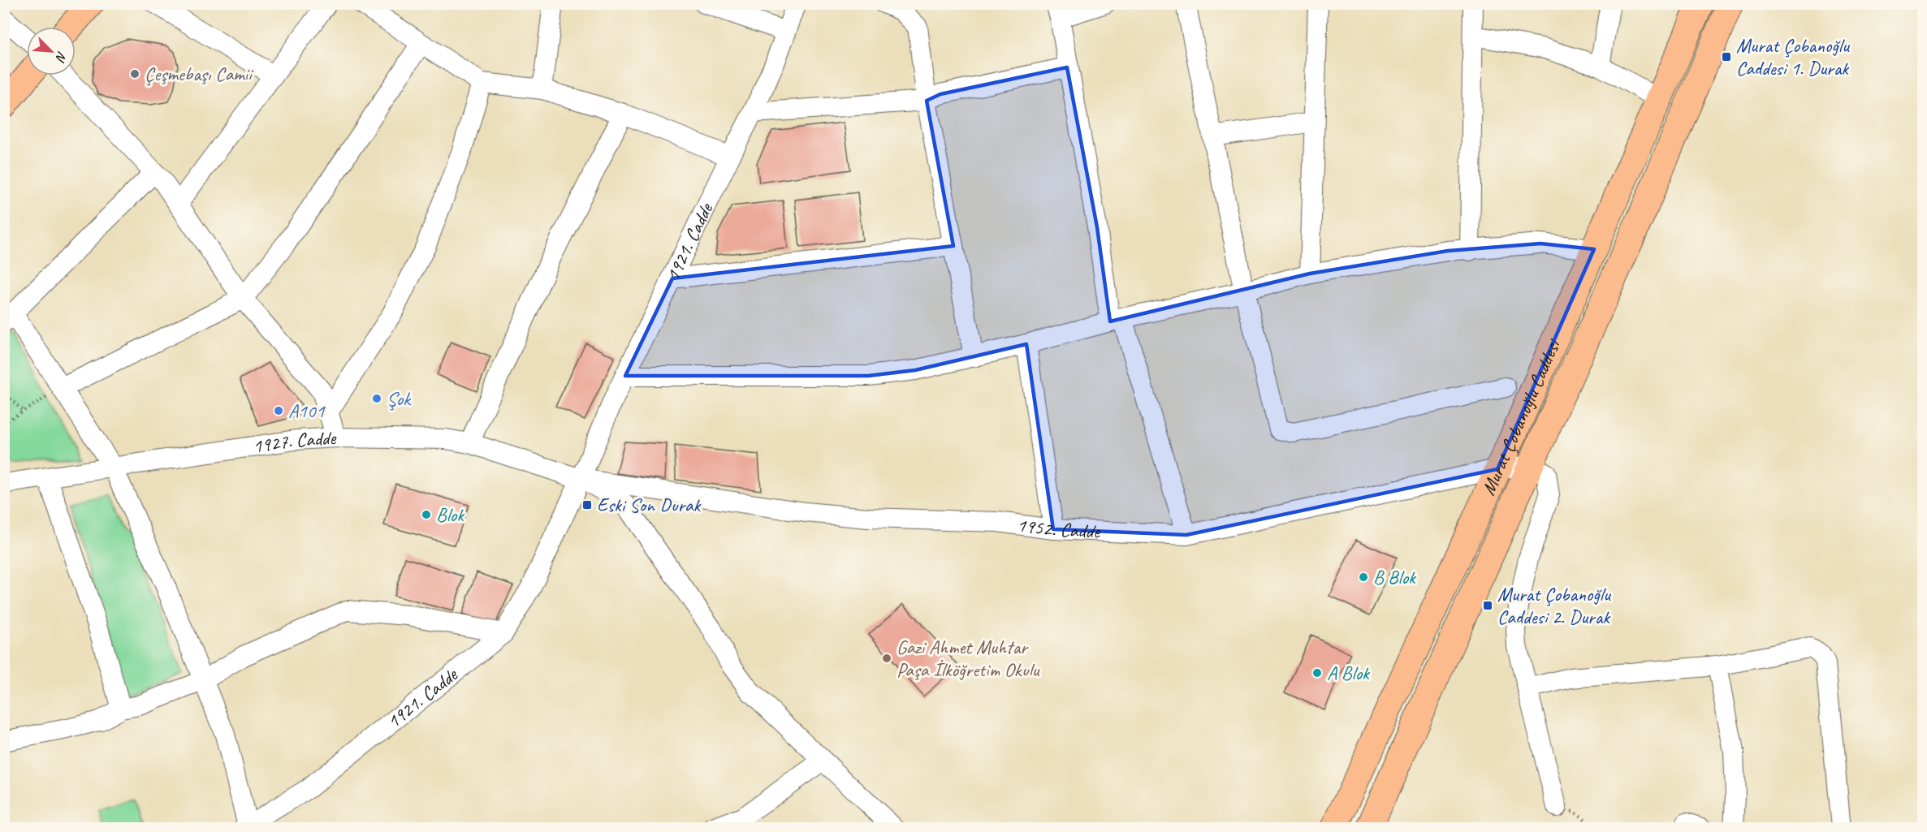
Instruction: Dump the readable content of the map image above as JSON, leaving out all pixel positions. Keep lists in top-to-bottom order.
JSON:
{
  "streets": {
    "main road": ["Murat Çobanoğlu Caddesi"],
    "street": ["1921. Cadde", "1927. Cadde", "1952. Cadde"]
  },
  "crossings": [
    ["1921. Cadde", "1927. Cadde"],
    ["1921. Cadde", "1952. Cadde"],
    ["Murat Çobanoğlu Caddesi", "1952. Cadde"],
    ["1927. Cadde", "1952. Cadde"]
  ],
  "places": {
    "transit": ["Murat Çobanoğlu Caddesi 1. Durak", "Eski Son Durak", "Murat Çobanoğlu Caddesi 2. Durak"],
    "other": [
      "Çeşmebaşı Camii",
      "Şok",
      "A101",
      "Blok",
      "B Blok",
      "Gazi Ahmet Muhtar Paşa İlköğretim Okulu",
      "A Blok"
    ]
  },
  "north": "bottom right"
}
